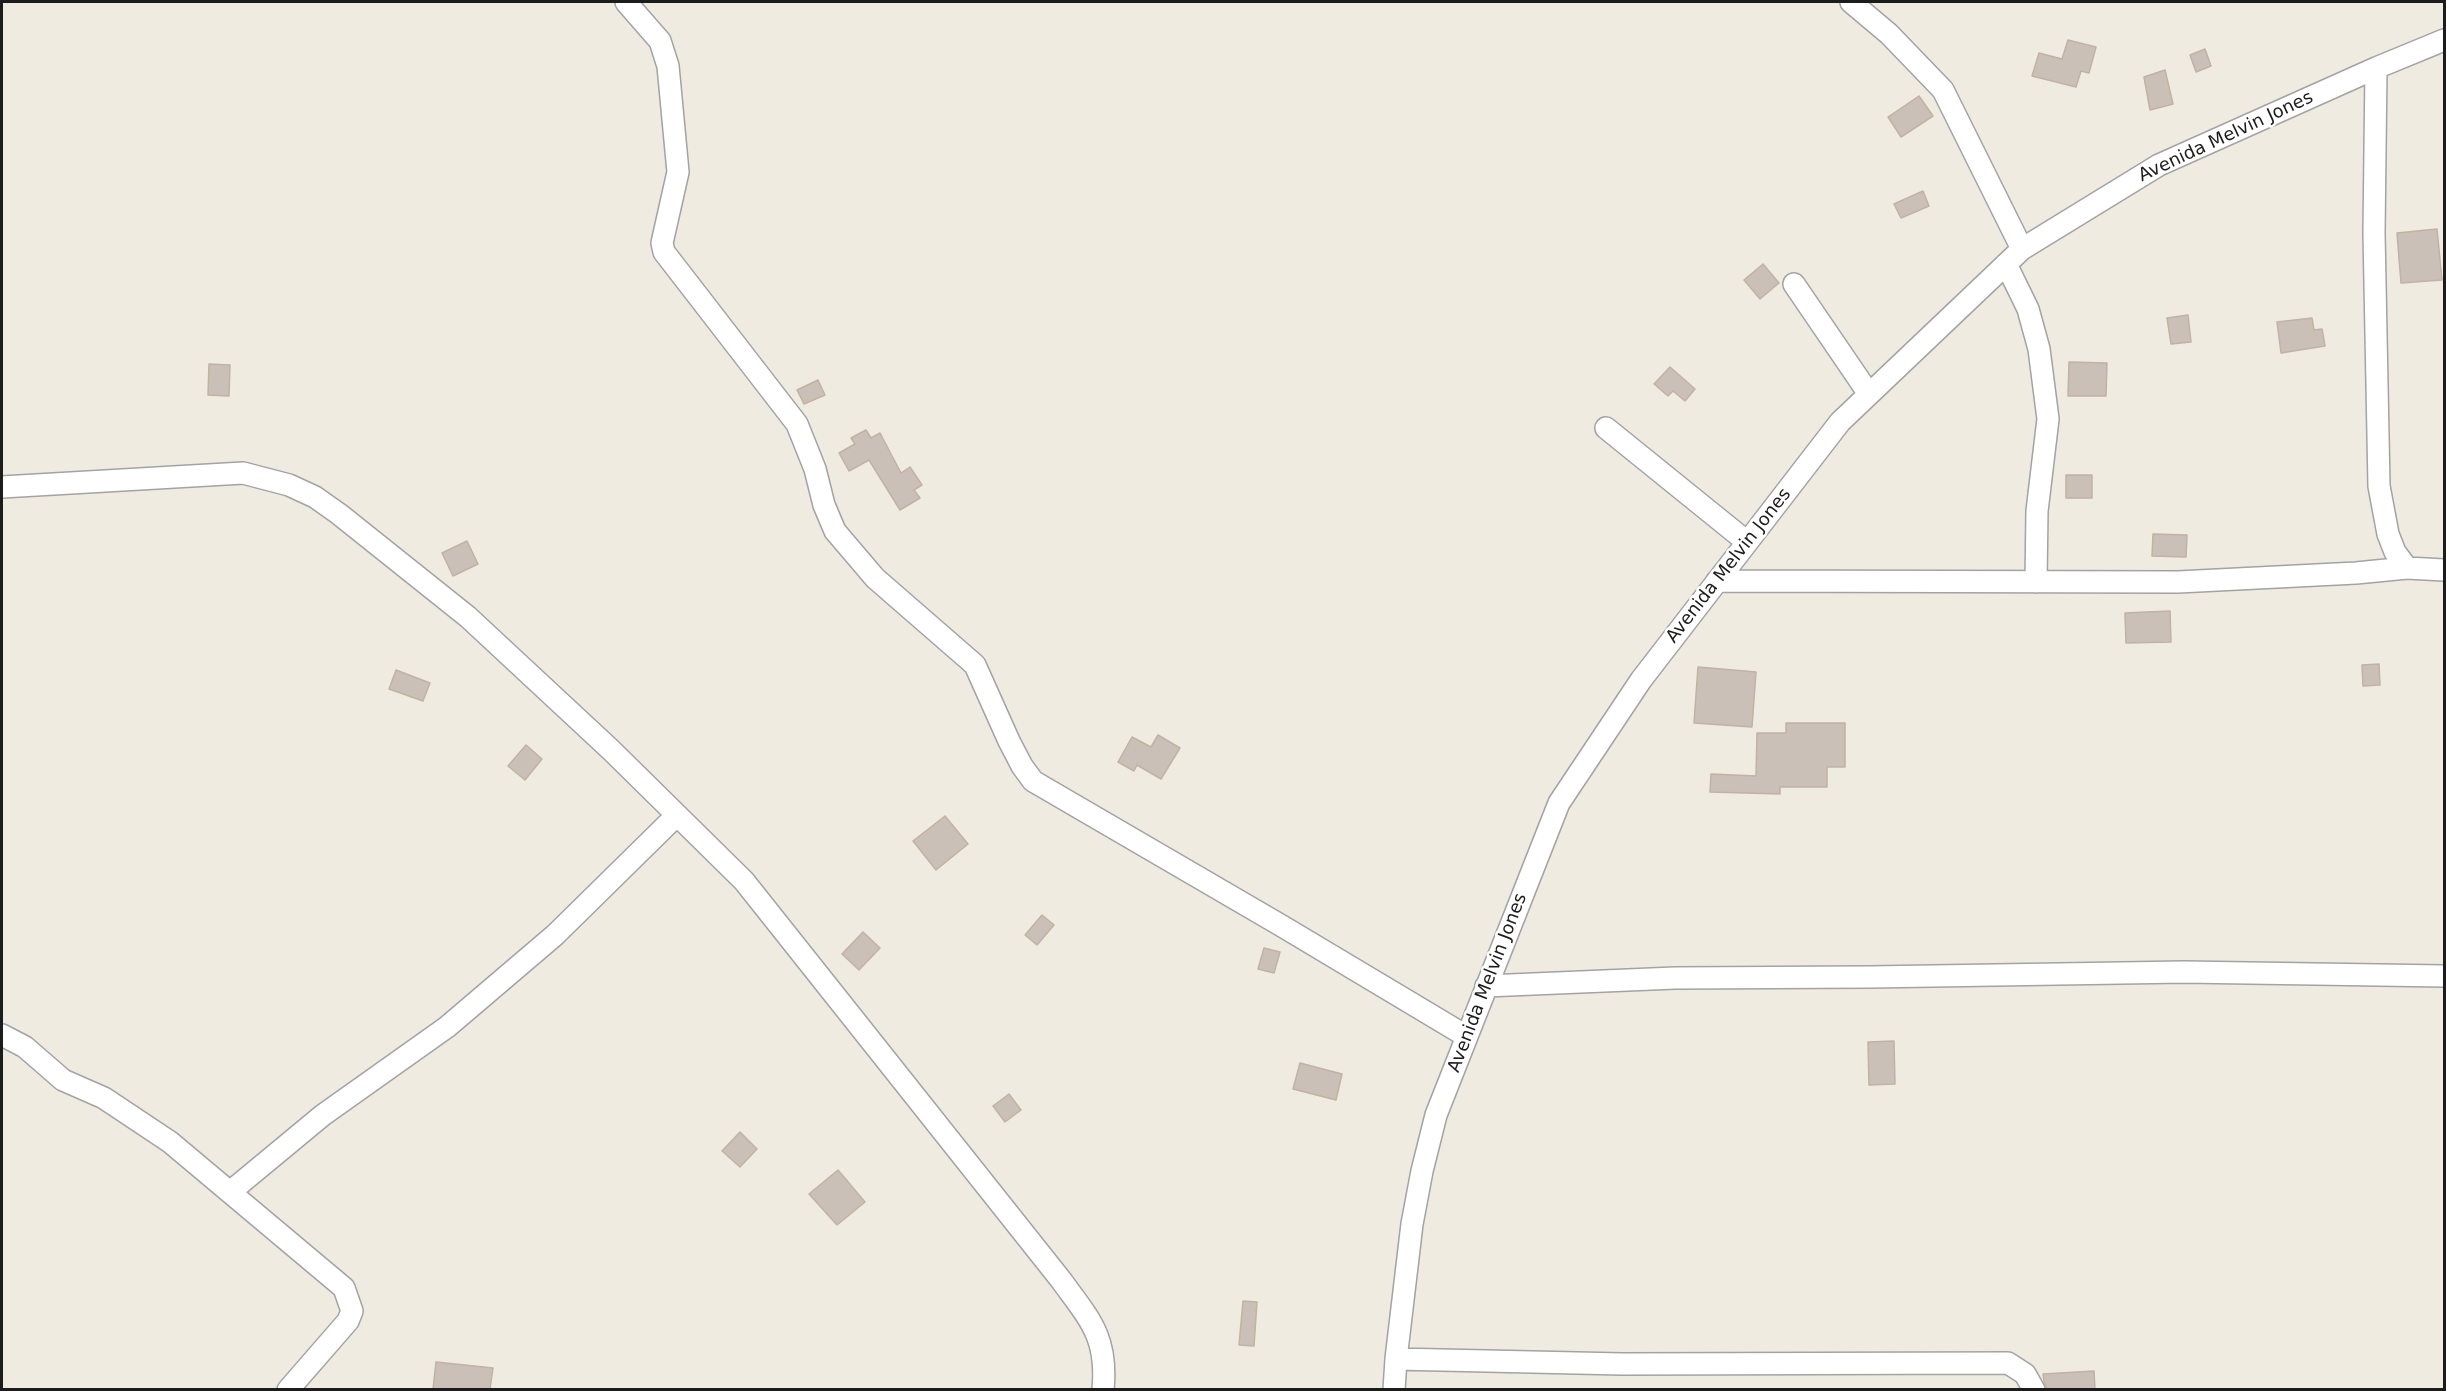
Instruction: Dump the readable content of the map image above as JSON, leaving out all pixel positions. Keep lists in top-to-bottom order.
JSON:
{
  "streets": {
    "street": ["Avenida Melvin Jones"]
  }
}
